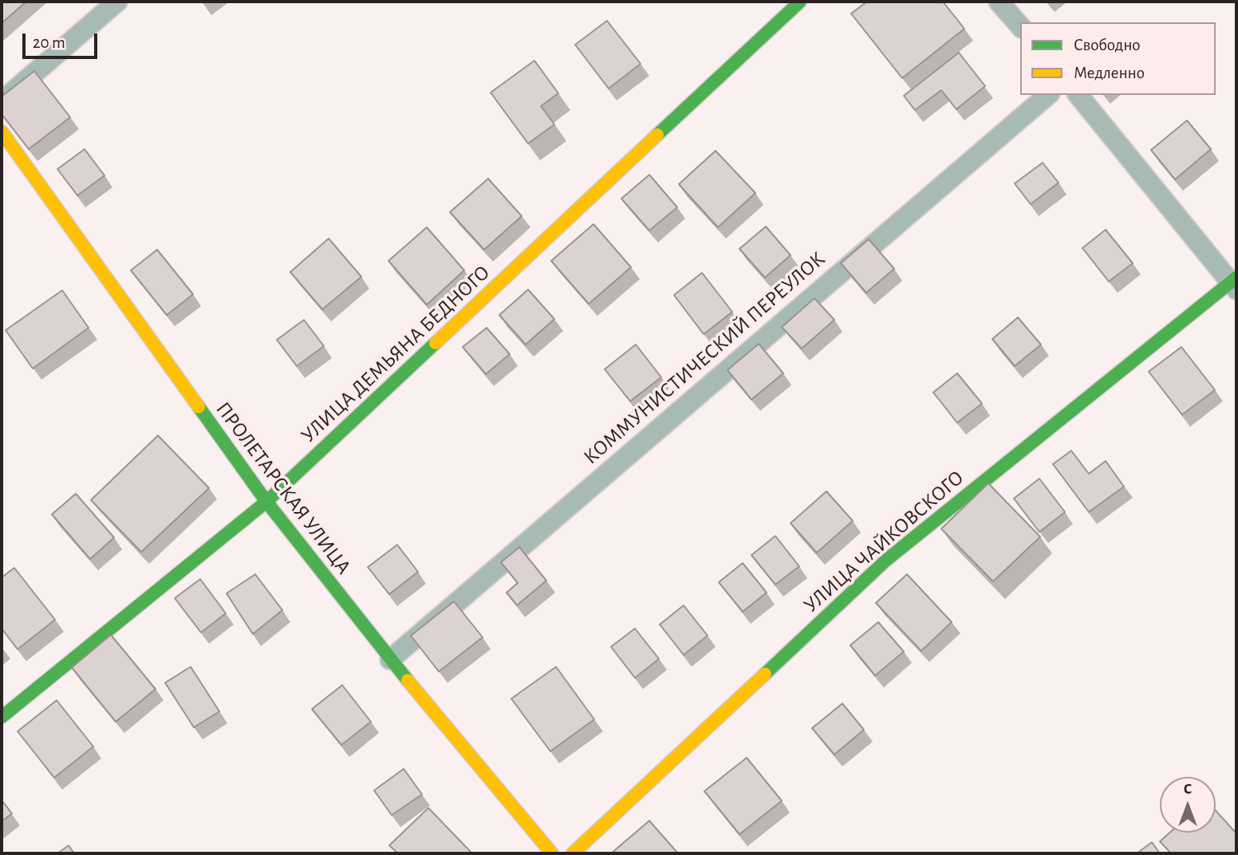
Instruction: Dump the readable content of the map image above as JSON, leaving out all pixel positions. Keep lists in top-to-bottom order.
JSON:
{
  "streets": {
    "street": [
      "УЛИЦА ДЕМЬЯНА БЕДНОГО",
      "КОММУНИСТИЧЕСКИЙ ПЕРЕУЛОК",
      "ПРОЛЕТАРСКАЯ УЛИЦА",
      "УЛИЦА ЧАЙКОВСКОГО"
    ]
  },
  "crossings": [
    ["УЛИЦА ДЕМЬЯНА БЕДНОГО", "ПРОЛЕТАРСКАЯ УЛИЦА"],
    ["КОММУНИСТИЧЕСКИЙ ПЕРЕУЛОК", "ПРОЛЕТАРСКАЯ УЛИЦА"]
  ],
  "legend": ["Свободно", "Медленно"],
  "scale_bar": "20 m",
  "north": "top"
}
